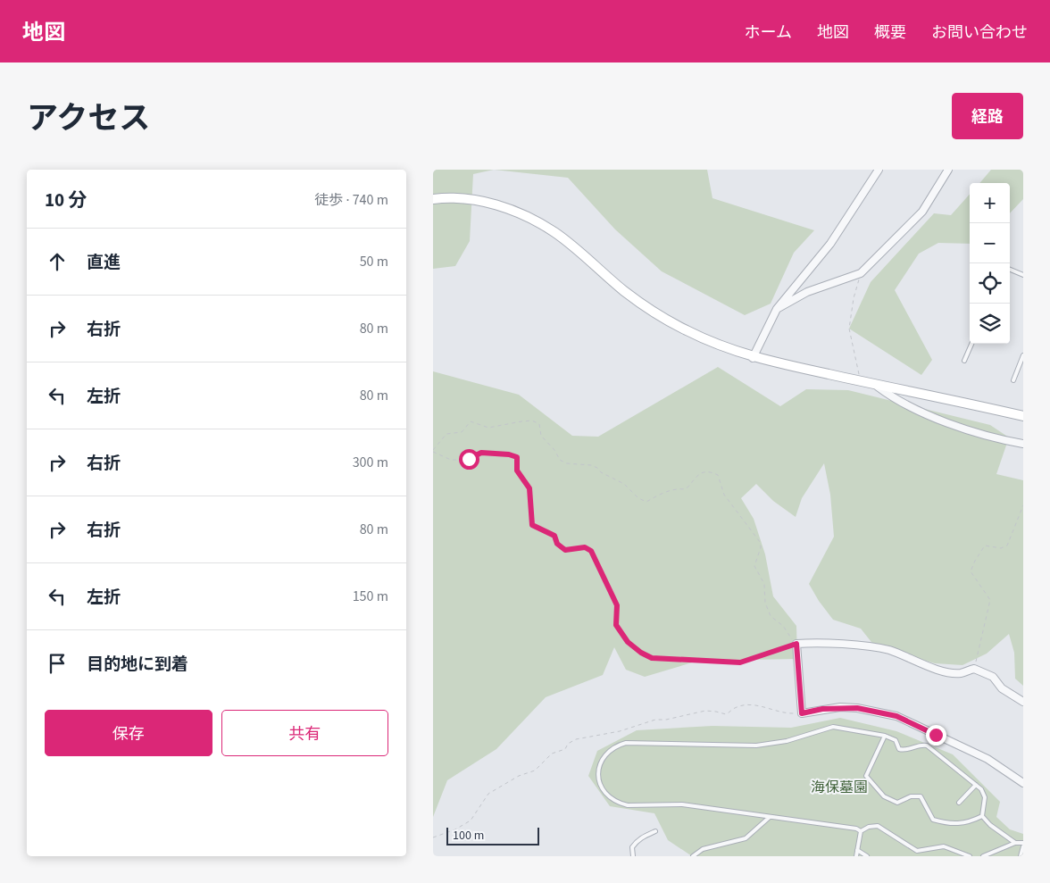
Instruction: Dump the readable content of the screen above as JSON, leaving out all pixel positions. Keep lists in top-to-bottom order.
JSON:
{
  "parks": ["海保墓園"],
  "scale_bar": "100 m",
  "page": {
    "header": "地図",
    "nav": [
      "ホーム",
      "地図",
      "概要",
      "お問い合わせ"
    ],
    "title": "アクセス",
    "buttons": [
      "経路",
      ["保存", "共有"]
    ],
    "heading": ["10 分", "徒歩 · 740 m"],
    "map_buttons": ["+", "−"],
    "list": [
      ["直進", "50 m"],
      ["右折", "80 m"],
      ["左折", "80 m"],
      ["右折", "300 m"],
      ["右折", "80 m"],
      ["左折", "150 m"],
      "目的地に到着"
    ],
    "scale": "100 m"
  }
}
